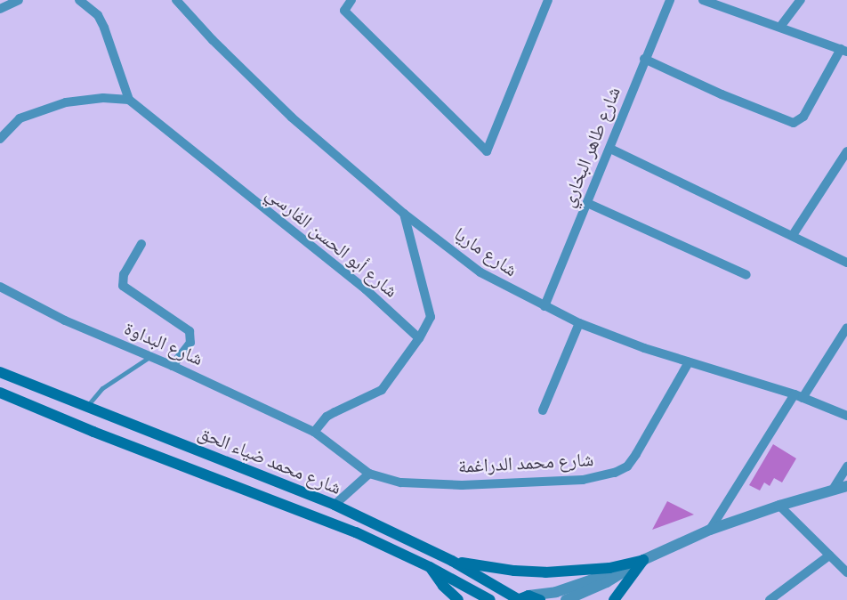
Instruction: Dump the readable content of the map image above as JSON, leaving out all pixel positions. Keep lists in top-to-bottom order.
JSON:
{
  "streets": {
    "main road": ["شارع محمد ضياء الحق"],
    "street": [
      "شارع طاهر البخاري",
      "شارع أبو الحسن الفارسي",
      "شارع ماريا",
      "شارع البداوة",
      "شارع محمد الدراغمة"
    ]
  },
  "crossings": [
    ["شارع طاهر البخاري", "شارع ماريا"],
    ["شارع ماريا", "شارع محمد الدراغمة"]
  ]
}
